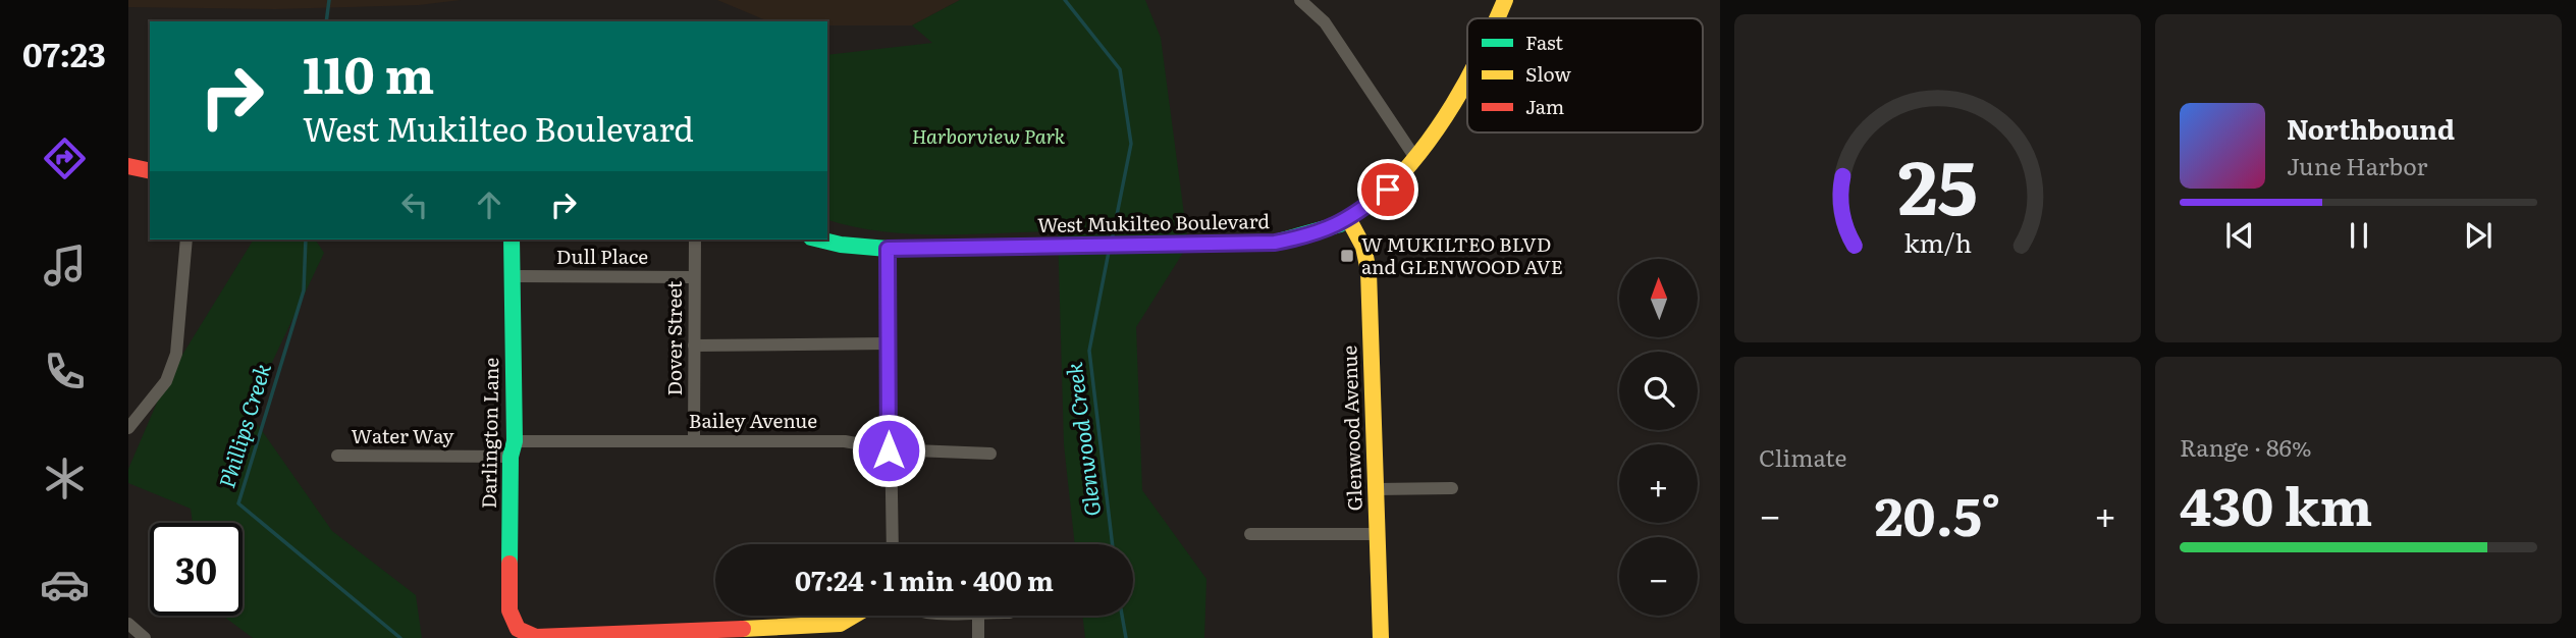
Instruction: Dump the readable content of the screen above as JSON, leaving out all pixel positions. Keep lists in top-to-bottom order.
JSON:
{
  "streets": {
    "street": [
      "West Mukilteo Boulevard",
      "Dull Place",
      "Dover Street",
      "Bailey Avenue",
      "Glenwood Avenue",
      "Darlington Lane",
      "Water Way"
    ]
  },
  "crossings": [
    ["West Mukilteo Boulevard", "Glenwood Avenue"],
    ["Dull Place", "Dover Street"],
    ["Dull Place", "Darlington Lane"],
    ["Dover Street", "Bailey Avenue"],
    ["Bailey Avenue", "Darlington Lane"],
    ["Bailey Avenue", "Water Way"],
    ["Darlington Lane", "Water Way"]
  ],
  "water": ["Phillips Creek", "Glenwood Creek"],
  "parks": ["Harborview Park"],
  "places": {
    "transit": ["W MUKILTEO BLVD and GLENWOOD AVE"]
  },
  "legend": ["Fast", "Slow", "Jam"],
  "north": "top",
  "page": {
    "tabs": "07:23",
    "turn": ["110 m", "West Mukilteo Boulevard"],
    "song": ["Northbound", "June Harbor"],
    "map_buttons": ["+", "−"],
    "tile": [
      "Climate",
      ["Range · 86%", "430 km"]
    ],
    "heat": ["−", "20.5°", "+"],
    "limit": "30",
    "trip": "07:24 · 1 min · 400 m",
    "gauge": ["25", "km/h"]
  }
}
